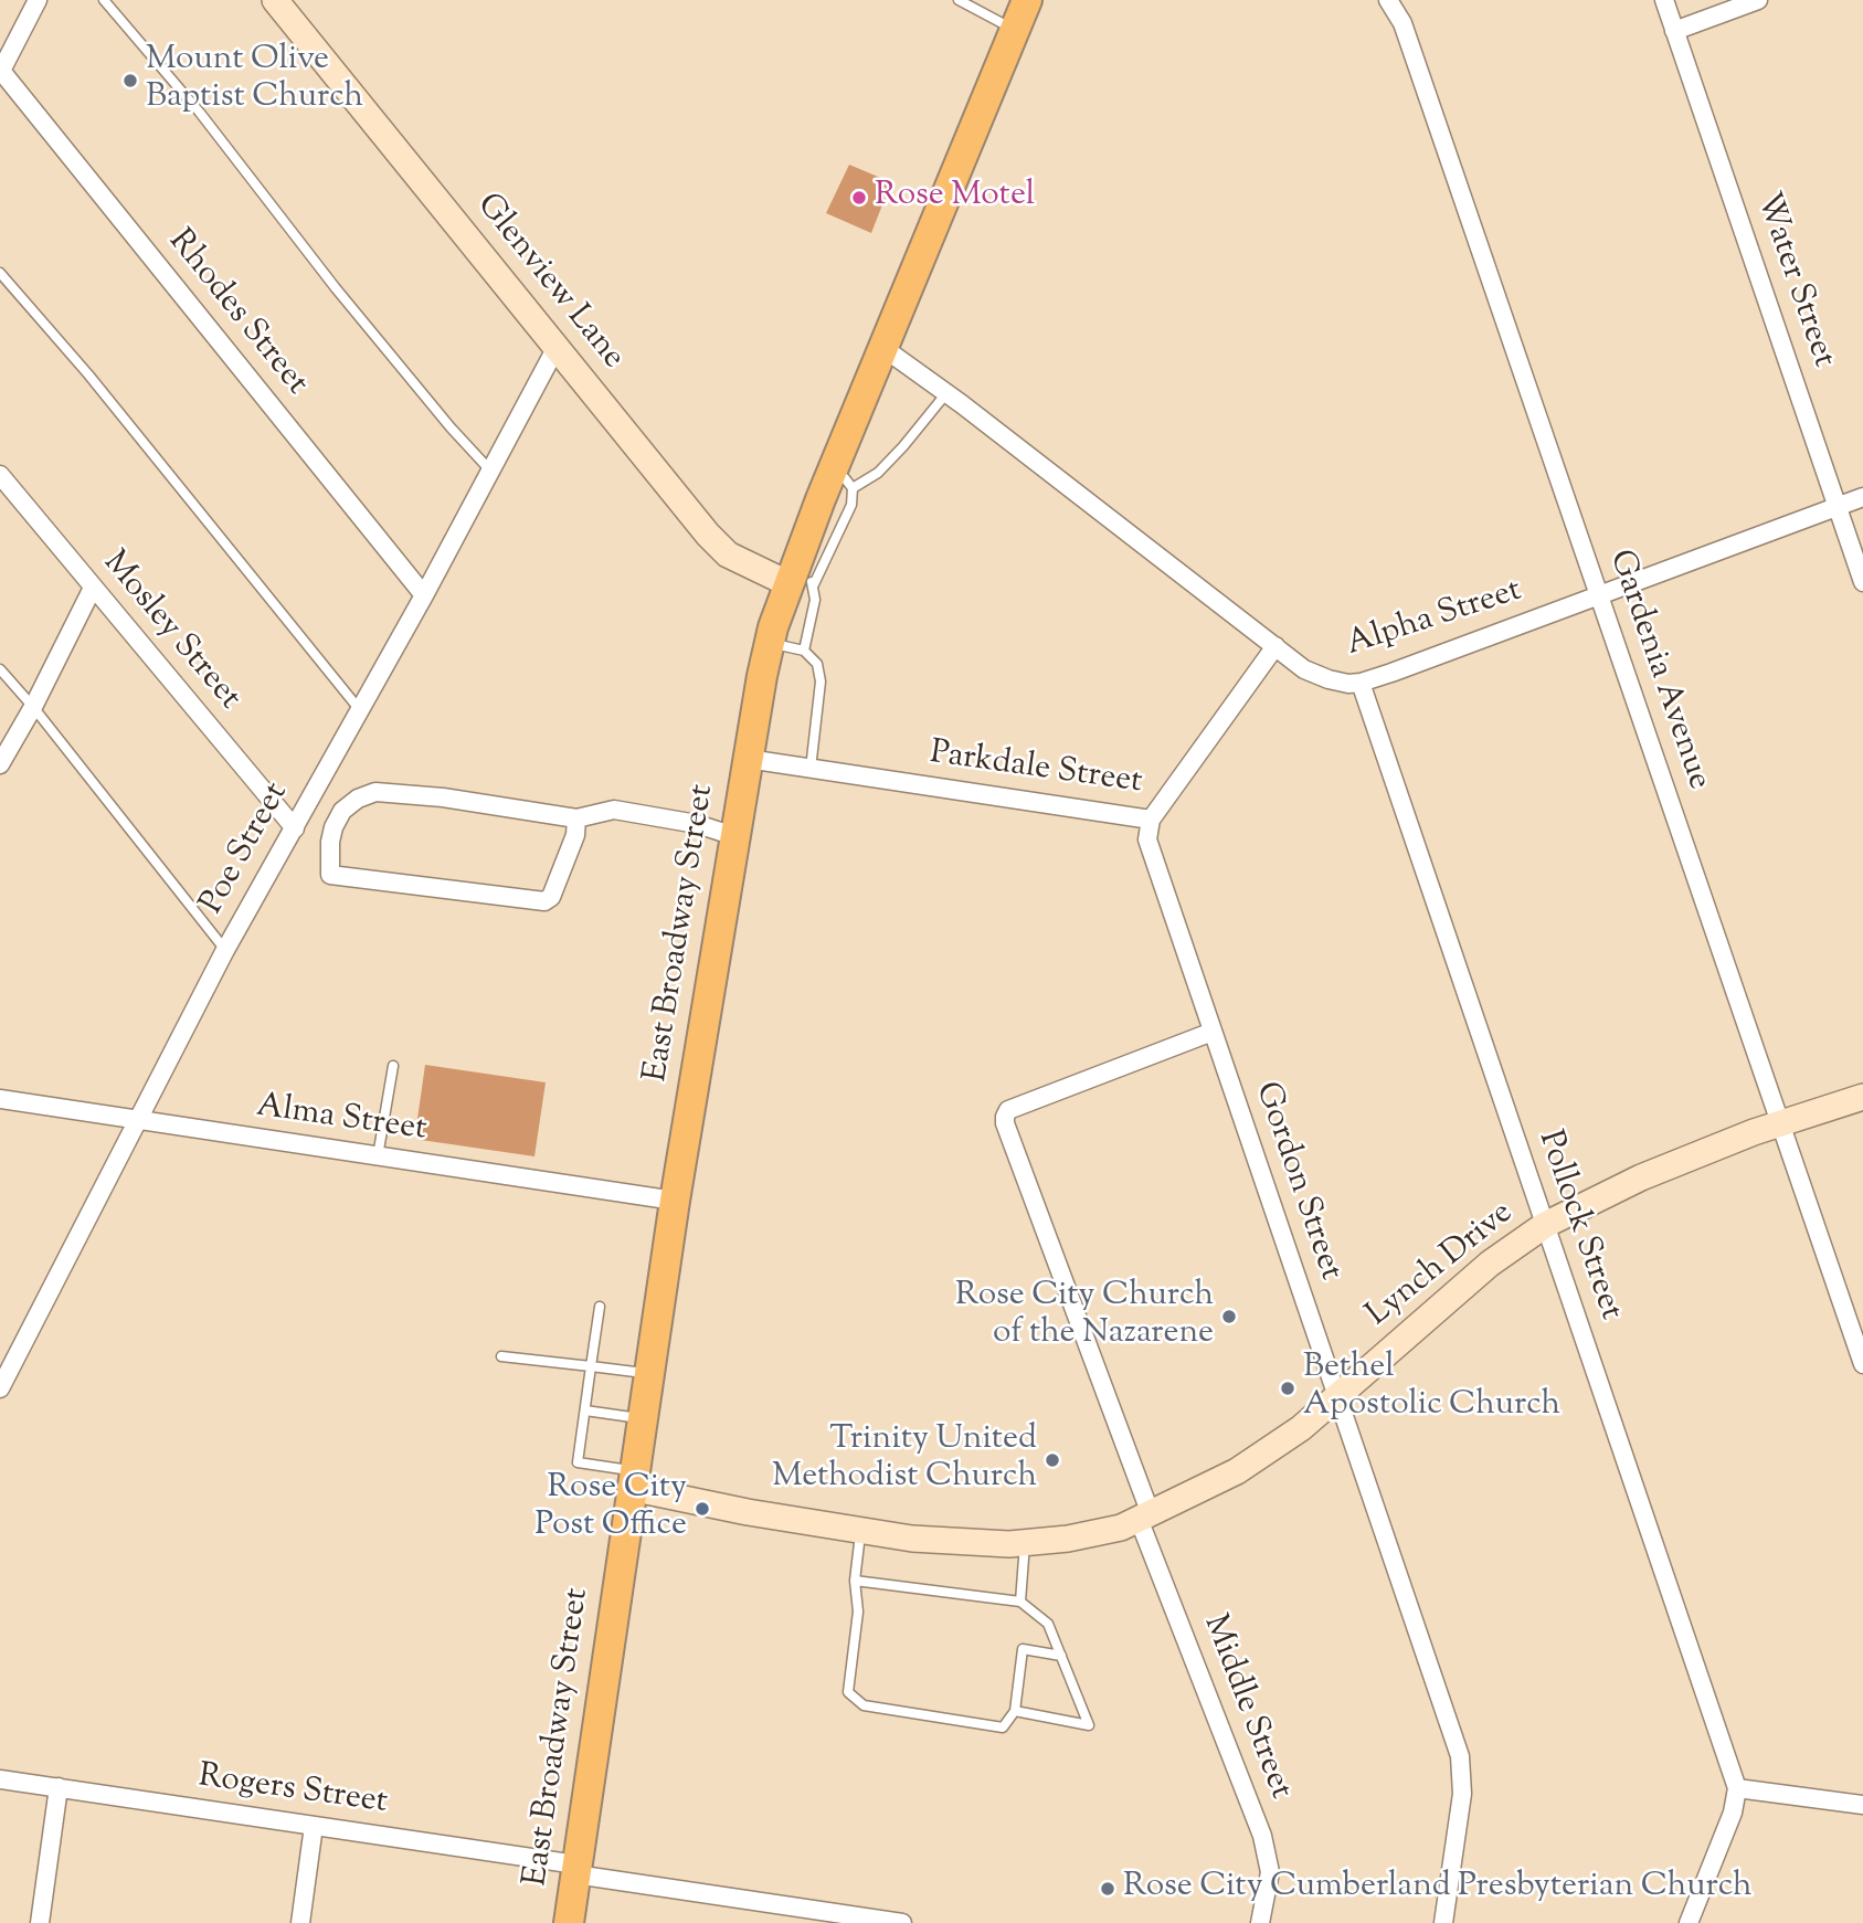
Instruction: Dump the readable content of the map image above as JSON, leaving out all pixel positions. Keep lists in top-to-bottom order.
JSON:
{
  "streets": {
    "main road": ["Glenview Lane", "East Broadway Street", "Lynch Drive"],
    "street": [
      "Water Street",
      "Rhodes Street",
      "Alpha Street",
      "Mosley Street",
      "Gardenia Avenue",
      "Parkdale Street",
      "Poe Street",
      "Alma Street",
      "Gordon Street",
      "Pollock Street",
      "Middle Street",
      "Rogers Street"
    ]
  },
  "crossings": [
    ["Water Street", "Alpha Street"],
    ["Glenview Lane", "Poe Street"],
    ["Glenview Lane", "East Broadway Street"],
    ["Rhodes Street", "Poe Street"],
    ["Alpha Street", "Gardenia Avenue"],
    ["Alpha Street", "Parkdale Street"],
    ["Alpha Street", "East Broadway Street"],
    ["Alpha Street", "Pollock Street"],
    ["Mosley Street", "Poe Street"],
    ["Gardenia Avenue", "Lynch Drive"],
    ["Parkdale Street", "East Broadway Street"],
    ["Parkdale Street", "Gordon Street"],
    ["Poe Street", "Alma Street"],
    ["East Broadway Street", "Alma Street"],
    ["East Broadway Street", "Lynch Drive"],
    ["East Broadway Street", "Rogers Street"],
    ["Gordon Street", "Lynch Drive"],
    ["Gordon Street", "Middle Street"],
    ["Pollock Street", "Lynch Drive"],
    ["Lynch Drive", "Middle Street"]
  ],
  "places": [
    "Mount Olive Baptist Church",
    "Rose Motel",
    "Rose City Church of the Nazarene",
    "Bethel Apostolic Church",
    "Trinity United Methodist Church",
    "Rose City Post Office",
    "Rose City Cumberland Presbyterian Church"
  ]
}
